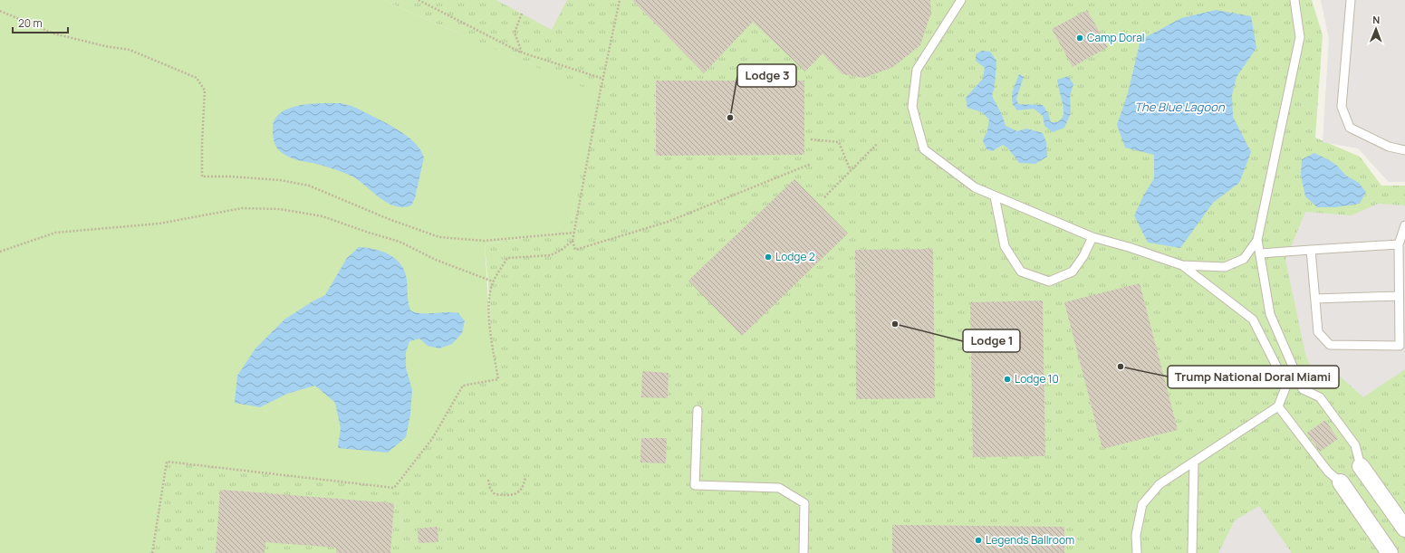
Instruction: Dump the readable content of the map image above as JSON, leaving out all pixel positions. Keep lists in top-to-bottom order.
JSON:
{
  "water": ["The Blue Lagoon"],
  "places": [
    "Camp Doral",
    "Lodge 3",
    "Lodge 2",
    "Lodge 1",
    "Trump National Doral Miami",
    "Lodge 10",
    "Legends Ballroom"
  ],
  "scale_bar": "20 m",
  "north": "top"
}
